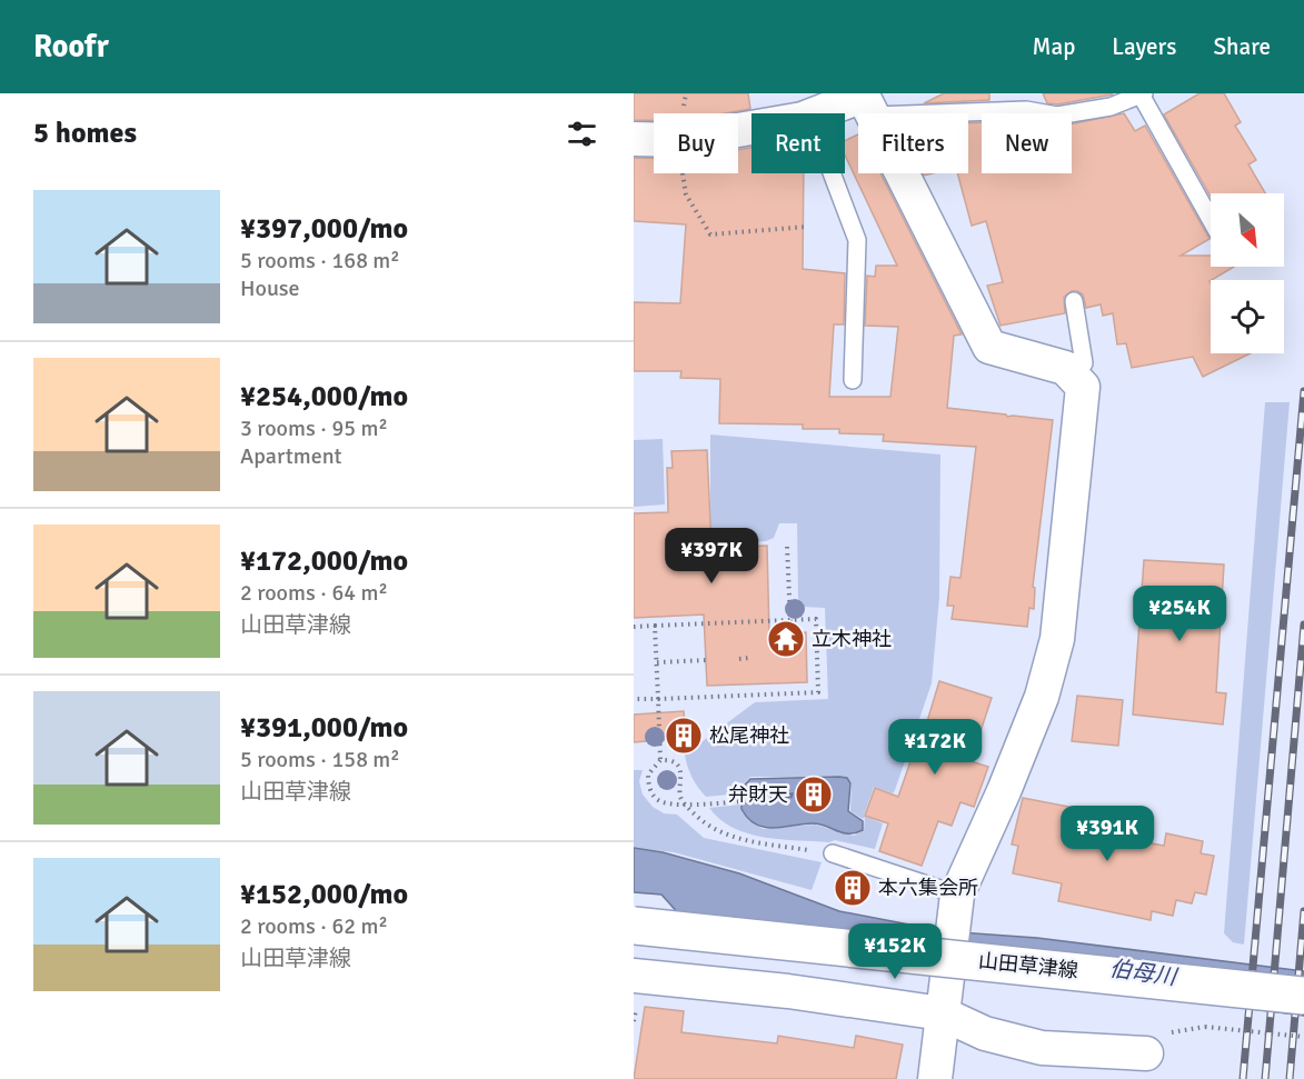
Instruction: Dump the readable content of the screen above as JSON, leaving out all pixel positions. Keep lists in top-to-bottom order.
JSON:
{
  "streets": {
    "main road": ["山田草津線"]
  },
  "water": ["伯母川"],
  "places": {
    "temple": ["立木神社"],
    "building": ["松尾神社", "弁財天", "本六集会所"]
  },
  "north": "bottom right",
  "page": {
    "header": "Roofr",
    "nav": ["Map", "Layers", "Share"],
    "heading": "5 homes",
    "chip": [
      "Buy",
      "Rent",
      "Filters",
      "New"
    ],
    "list": [
      {
        "name": "¥397,000/mo",
        "note": "5 rooms · 168 m² · House"
      },
      {
        "name": "¥254,000/mo",
        "note": "3 rooms · 95 m² · Apartment"
      },
      {
        "name": "¥172,000/mo",
        "note": "2 rooms · 64 m² · 山田草津線"
      },
      {
        "name": "¥391,000/mo",
        "note": "5 rooms · 158 m² · 山田草津線"
      },
      {
        "name": "¥152,000/mo",
        "note": "2 rooms · 62 m² · 山田草津線"
      }
    ],
    "price": [
      "¥397K",
      "¥254K",
      "¥172K",
      "¥391K",
      "¥152K"
    ]
  }
}
